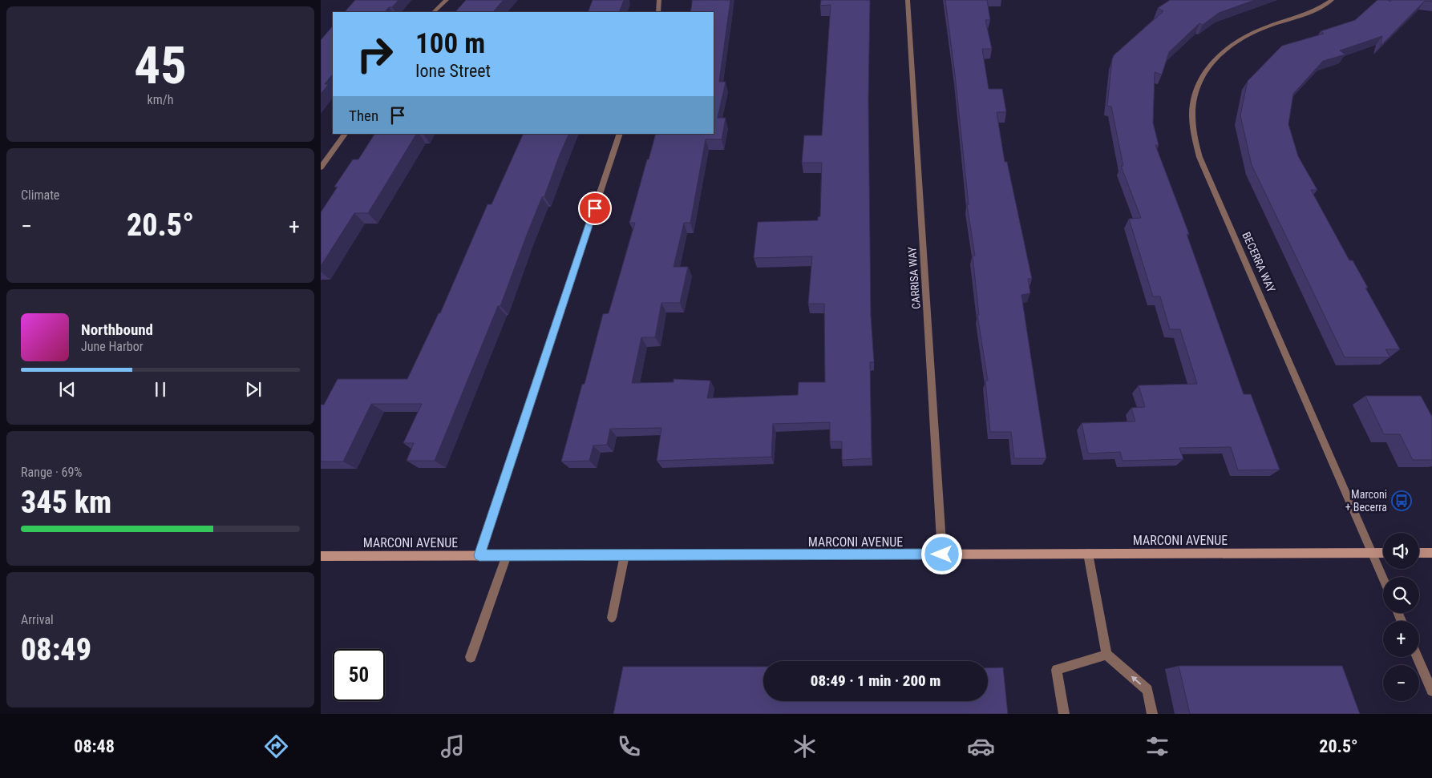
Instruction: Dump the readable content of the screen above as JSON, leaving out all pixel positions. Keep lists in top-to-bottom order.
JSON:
{
  "streets": {
    "main road": ["MARCONI AVENUE"],
    "street": ["BECERRA WAY", "CARRISA WAY"]
  },
  "crossings": [
    ["BECERRA WAY", "MARCONI AVENUE"],
    ["CARRISA WAY", "MARCONI AVENUE"]
  ],
  "places": {
    "bus stop": ["Marconi + Becerra"]
  },
  "page": {
    "tile": [
      ["45", "km/h"],
      "Climate",
      ["Range · 69%", "345 km"],
      ["Arrival", "08:49"]
    ],
    "turn": ["100 m", "Ione Street"],
    "then": "Then",
    "heat": ["−", "20.5°", "+"],
    "song": ["Northbound", "June Harbor"],
    "map_buttons": ["+", "−"],
    "limit": "50",
    "trip": "08:49 · 1 min · 200 m",
    "tabs": ["08:48", "20.5°"]
  }
}
